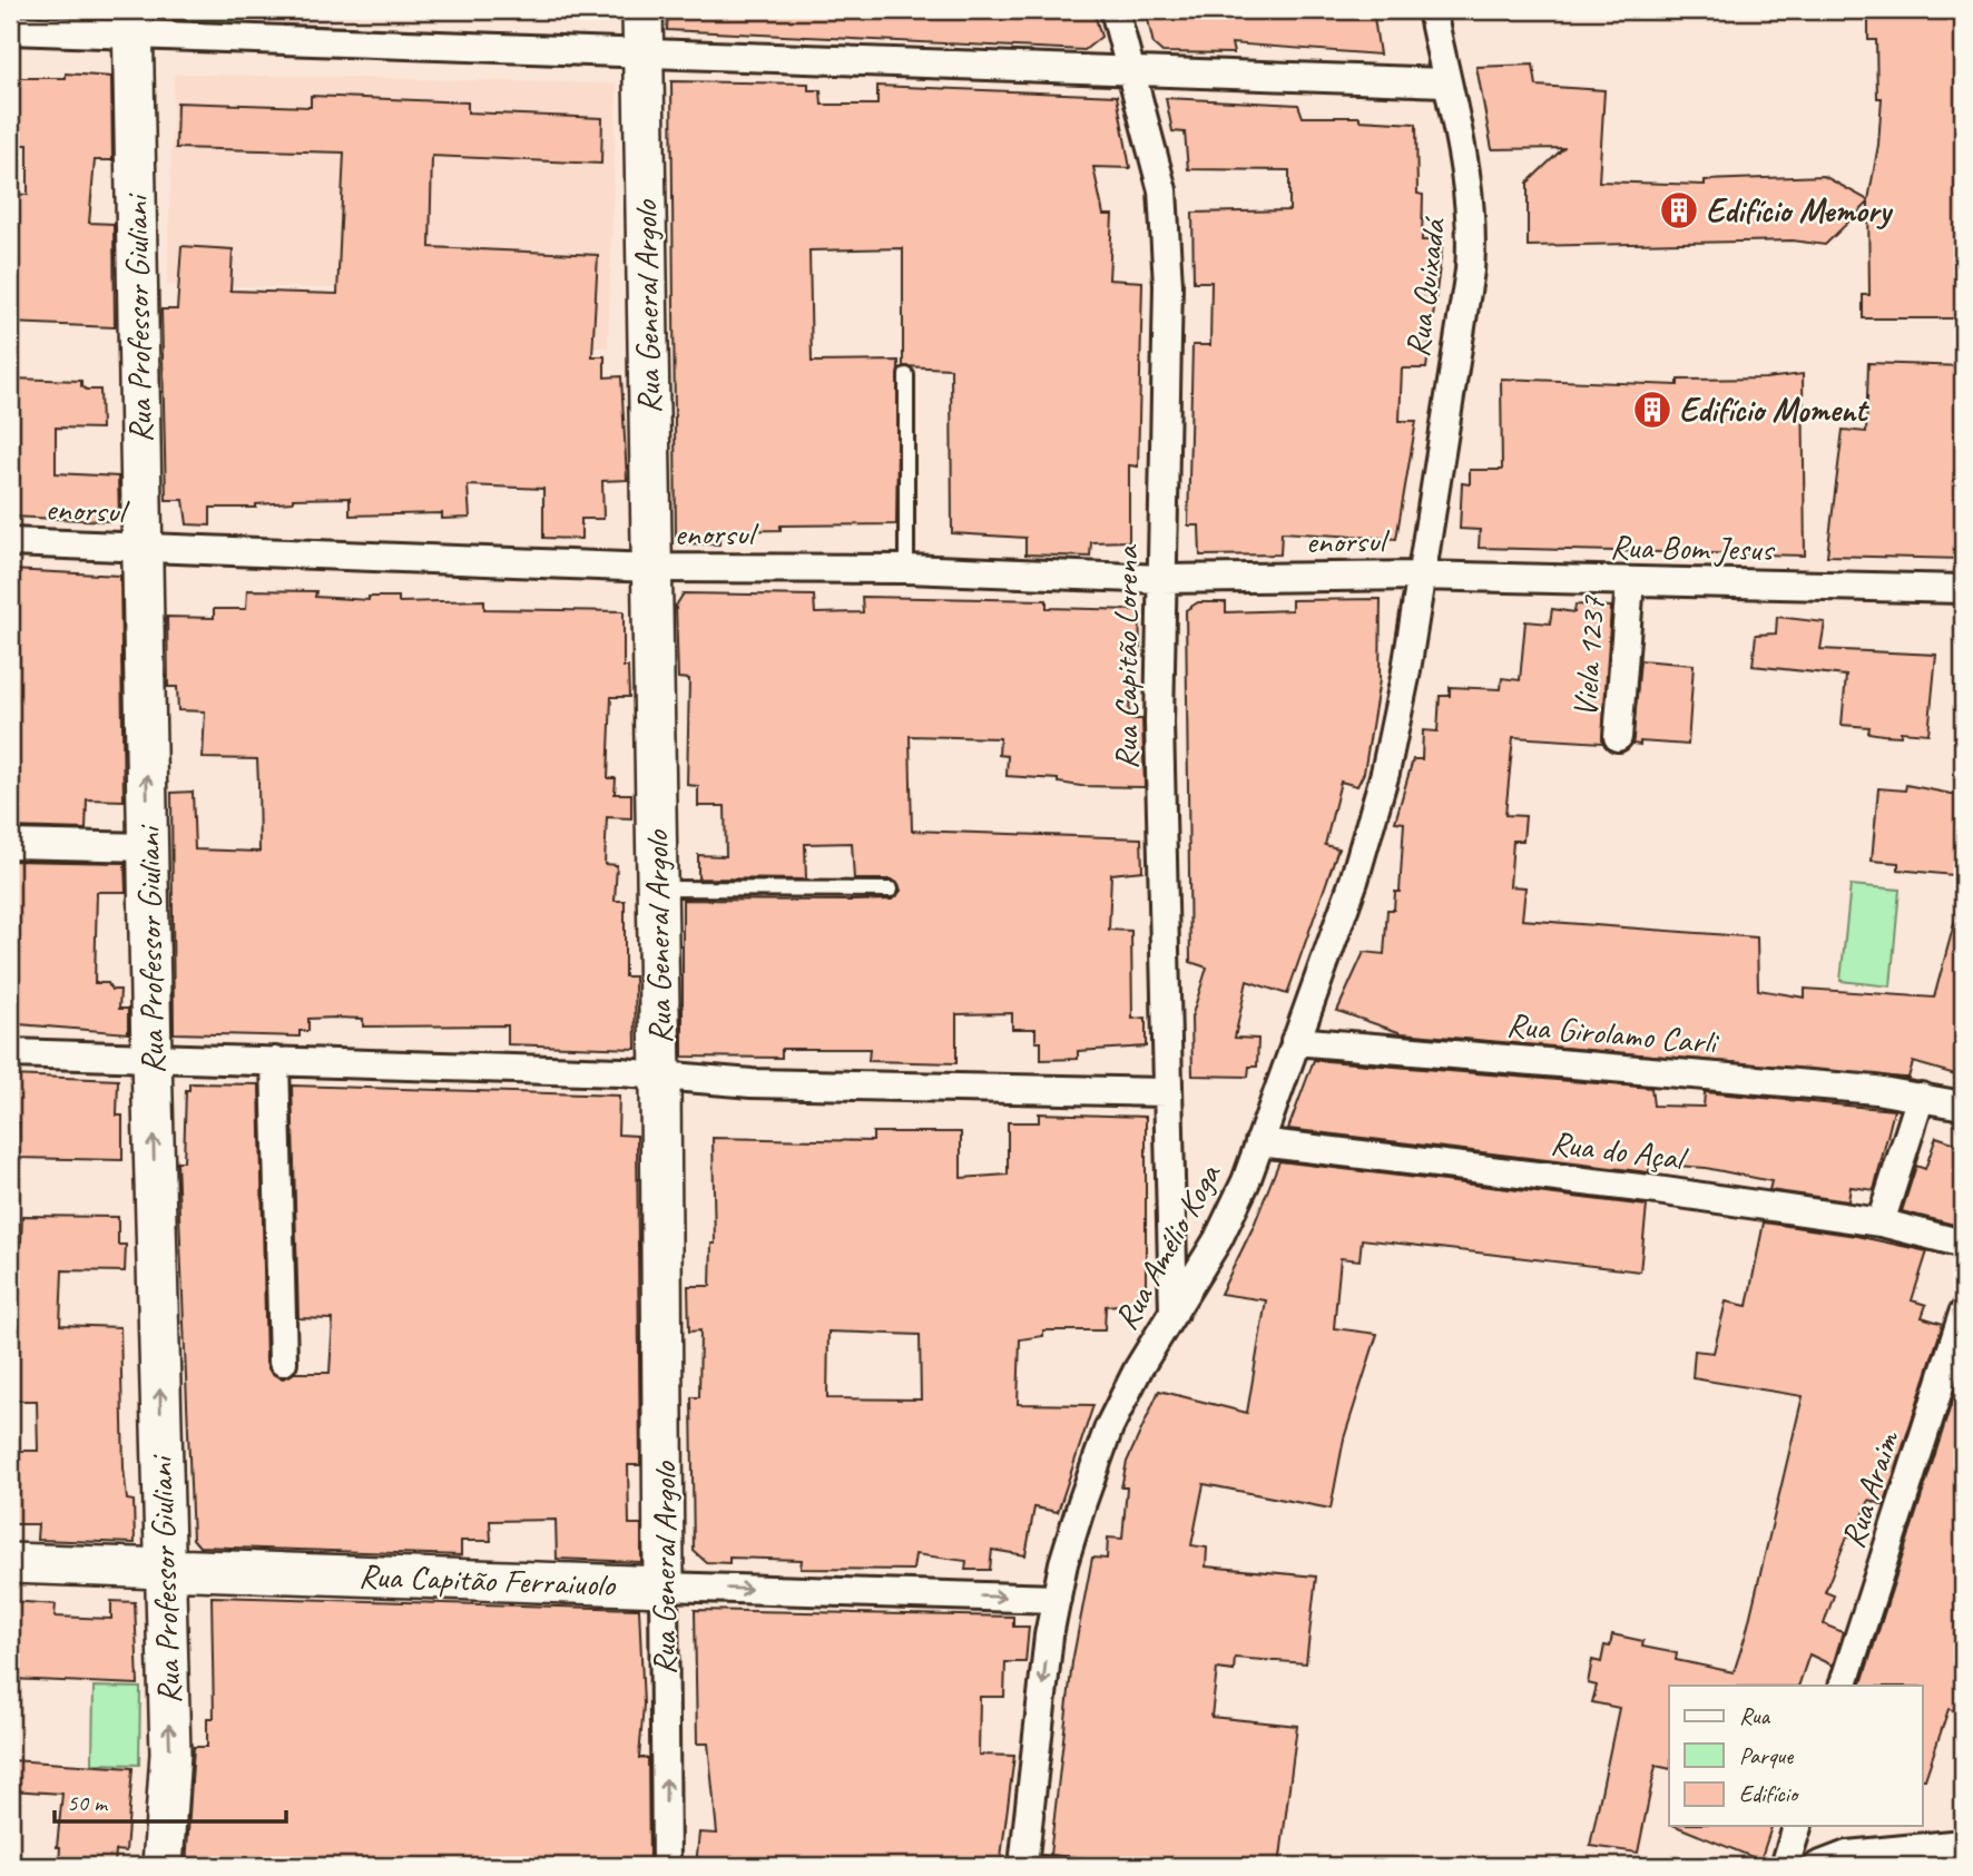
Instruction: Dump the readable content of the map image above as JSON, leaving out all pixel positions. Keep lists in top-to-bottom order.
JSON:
{
  "streets": {
    "street": [
      "Rua Quixadá",
      "Rua General Argolo",
      "Rua Professor Giuliani",
      "enorsul",
      "Rua Bom Jesus",
      "Viela 1237",
      "Rua Capitão Lorena",
      "Rua Girolamo Carli",
      "Rua do Açal",
      "Rua Amélio Koga",
      "Rua Araim",
      "Rua Capitão Ferraiuolo"
    ]
  },
  "crossings": [
    ["Rua Quixadá", "enorsul"],
    ["Rua Quixadá", "Rua Bom Jesus"],
    ["Rua Quixadá", "Rua Amélio Koga"],
    ["Rua General Argolo", "enorsul"],
    ["Rua General Argolo", "Rua Capitão Ferraiuolo"],
    ["Rua Professor Giuliani", "enorsul"],
    ["Rua Professor Giuliani", "Rua Capitão Ferraiuolo"],
    ["enorsul", "Rua Bom Jesus"],
    ["enorsul", "Rua Capitão Lorena"],
    ["enorsul", "Rua Amélio Koga"],
    ["Rua Bom Jesus", "Viela 1237"],
    ["Rua Bom Jesus", "Rua Amélio Koga"],
    ["Rua Capitão Lorena", "Rua Amélio Koga"],
    ["Rua Girolamo Carli", "Rua Amélio Koga"],
    ["Rua do Açal", "Rua Amélio Koga"],
    ["Rua Amélio Koga", "Rua Capitão Ferraiuolo"]
  ],
  "one_way": ["Rua Professor Giuliani", "Rua Capitão Ferraiuolo"],
  "places": {
    "building": ["Edifício Memory", "Edifício Moment"]
  },
  "legend": ["Rua", "Parque", "Edifício"],
  "scale_bar": "50 m"
}
